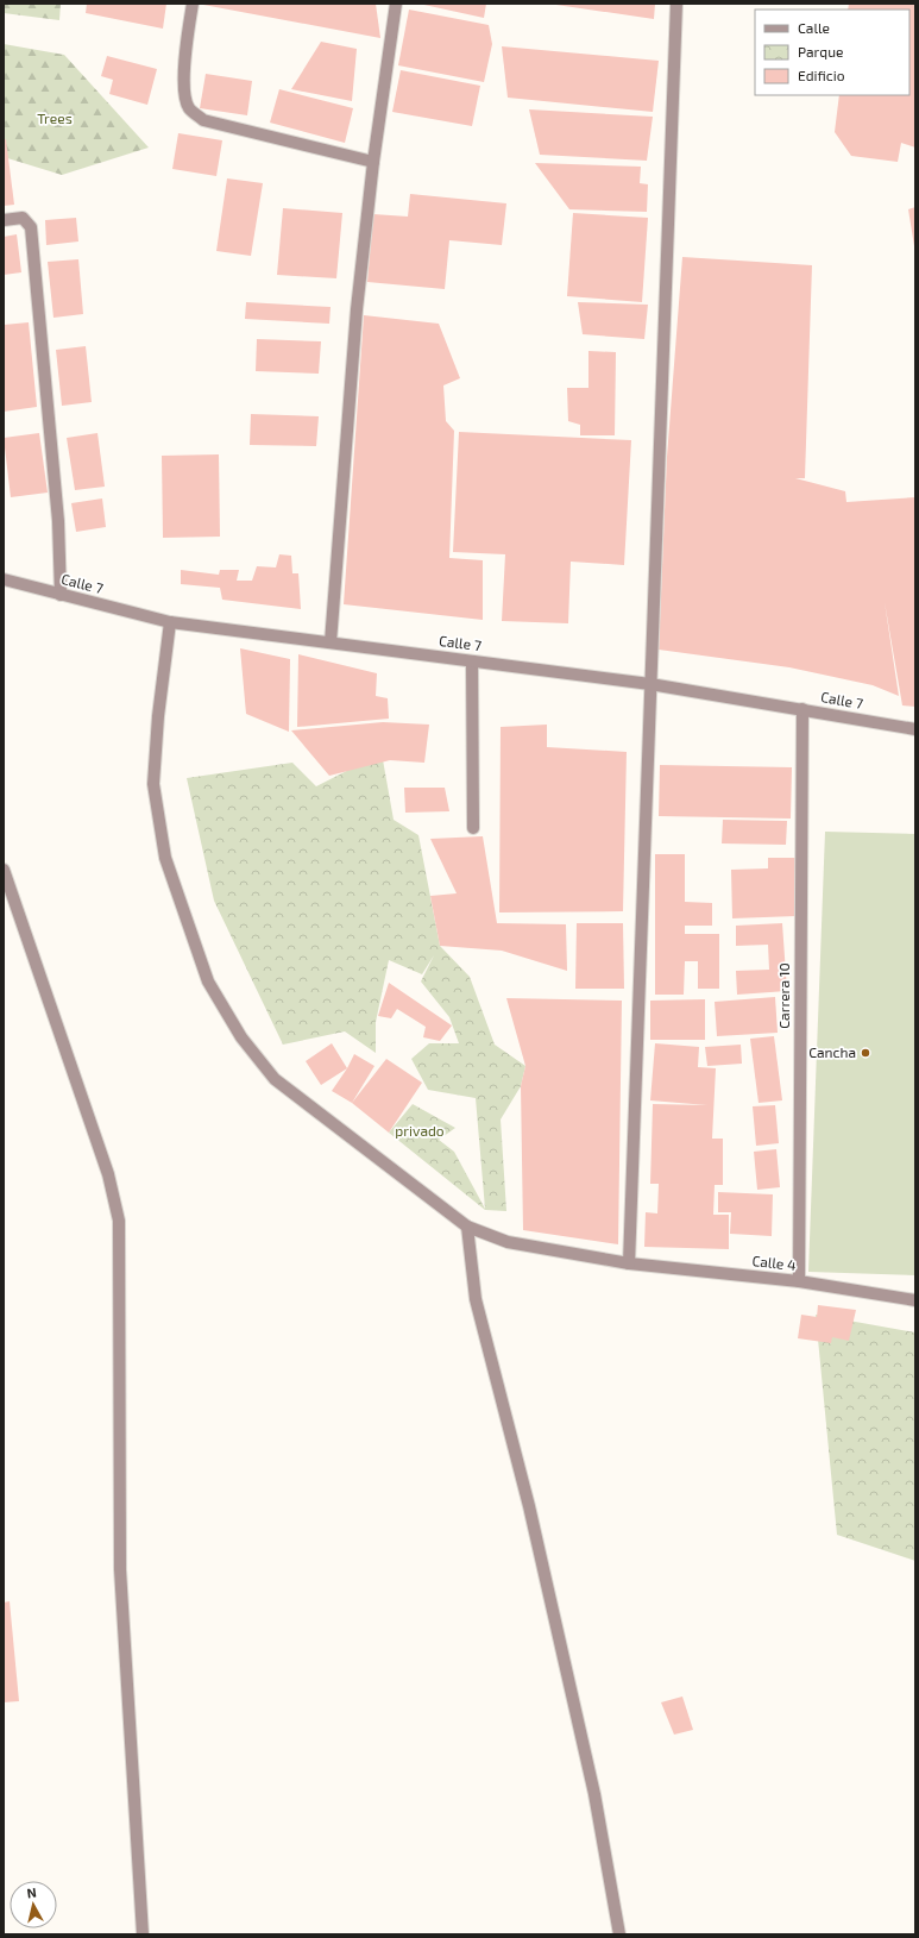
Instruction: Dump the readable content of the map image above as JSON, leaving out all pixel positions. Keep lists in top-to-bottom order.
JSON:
{
  "streets": {
    "street": ["Calle 7", "Carrera 10", "Calle 4"]
  },
  "crossings": [
    ["Calle 7", "Carrera 10"],
    ["Calle 7", "Calle 4"],
    ["Carrera 10", "Calle 4"]
  ],
  "parks": ["Trees", "privado"],
  "places": ["Cancha"],
  "legend": ["Calle", "Parque", "Edificio"],
  "north": "top"
}
